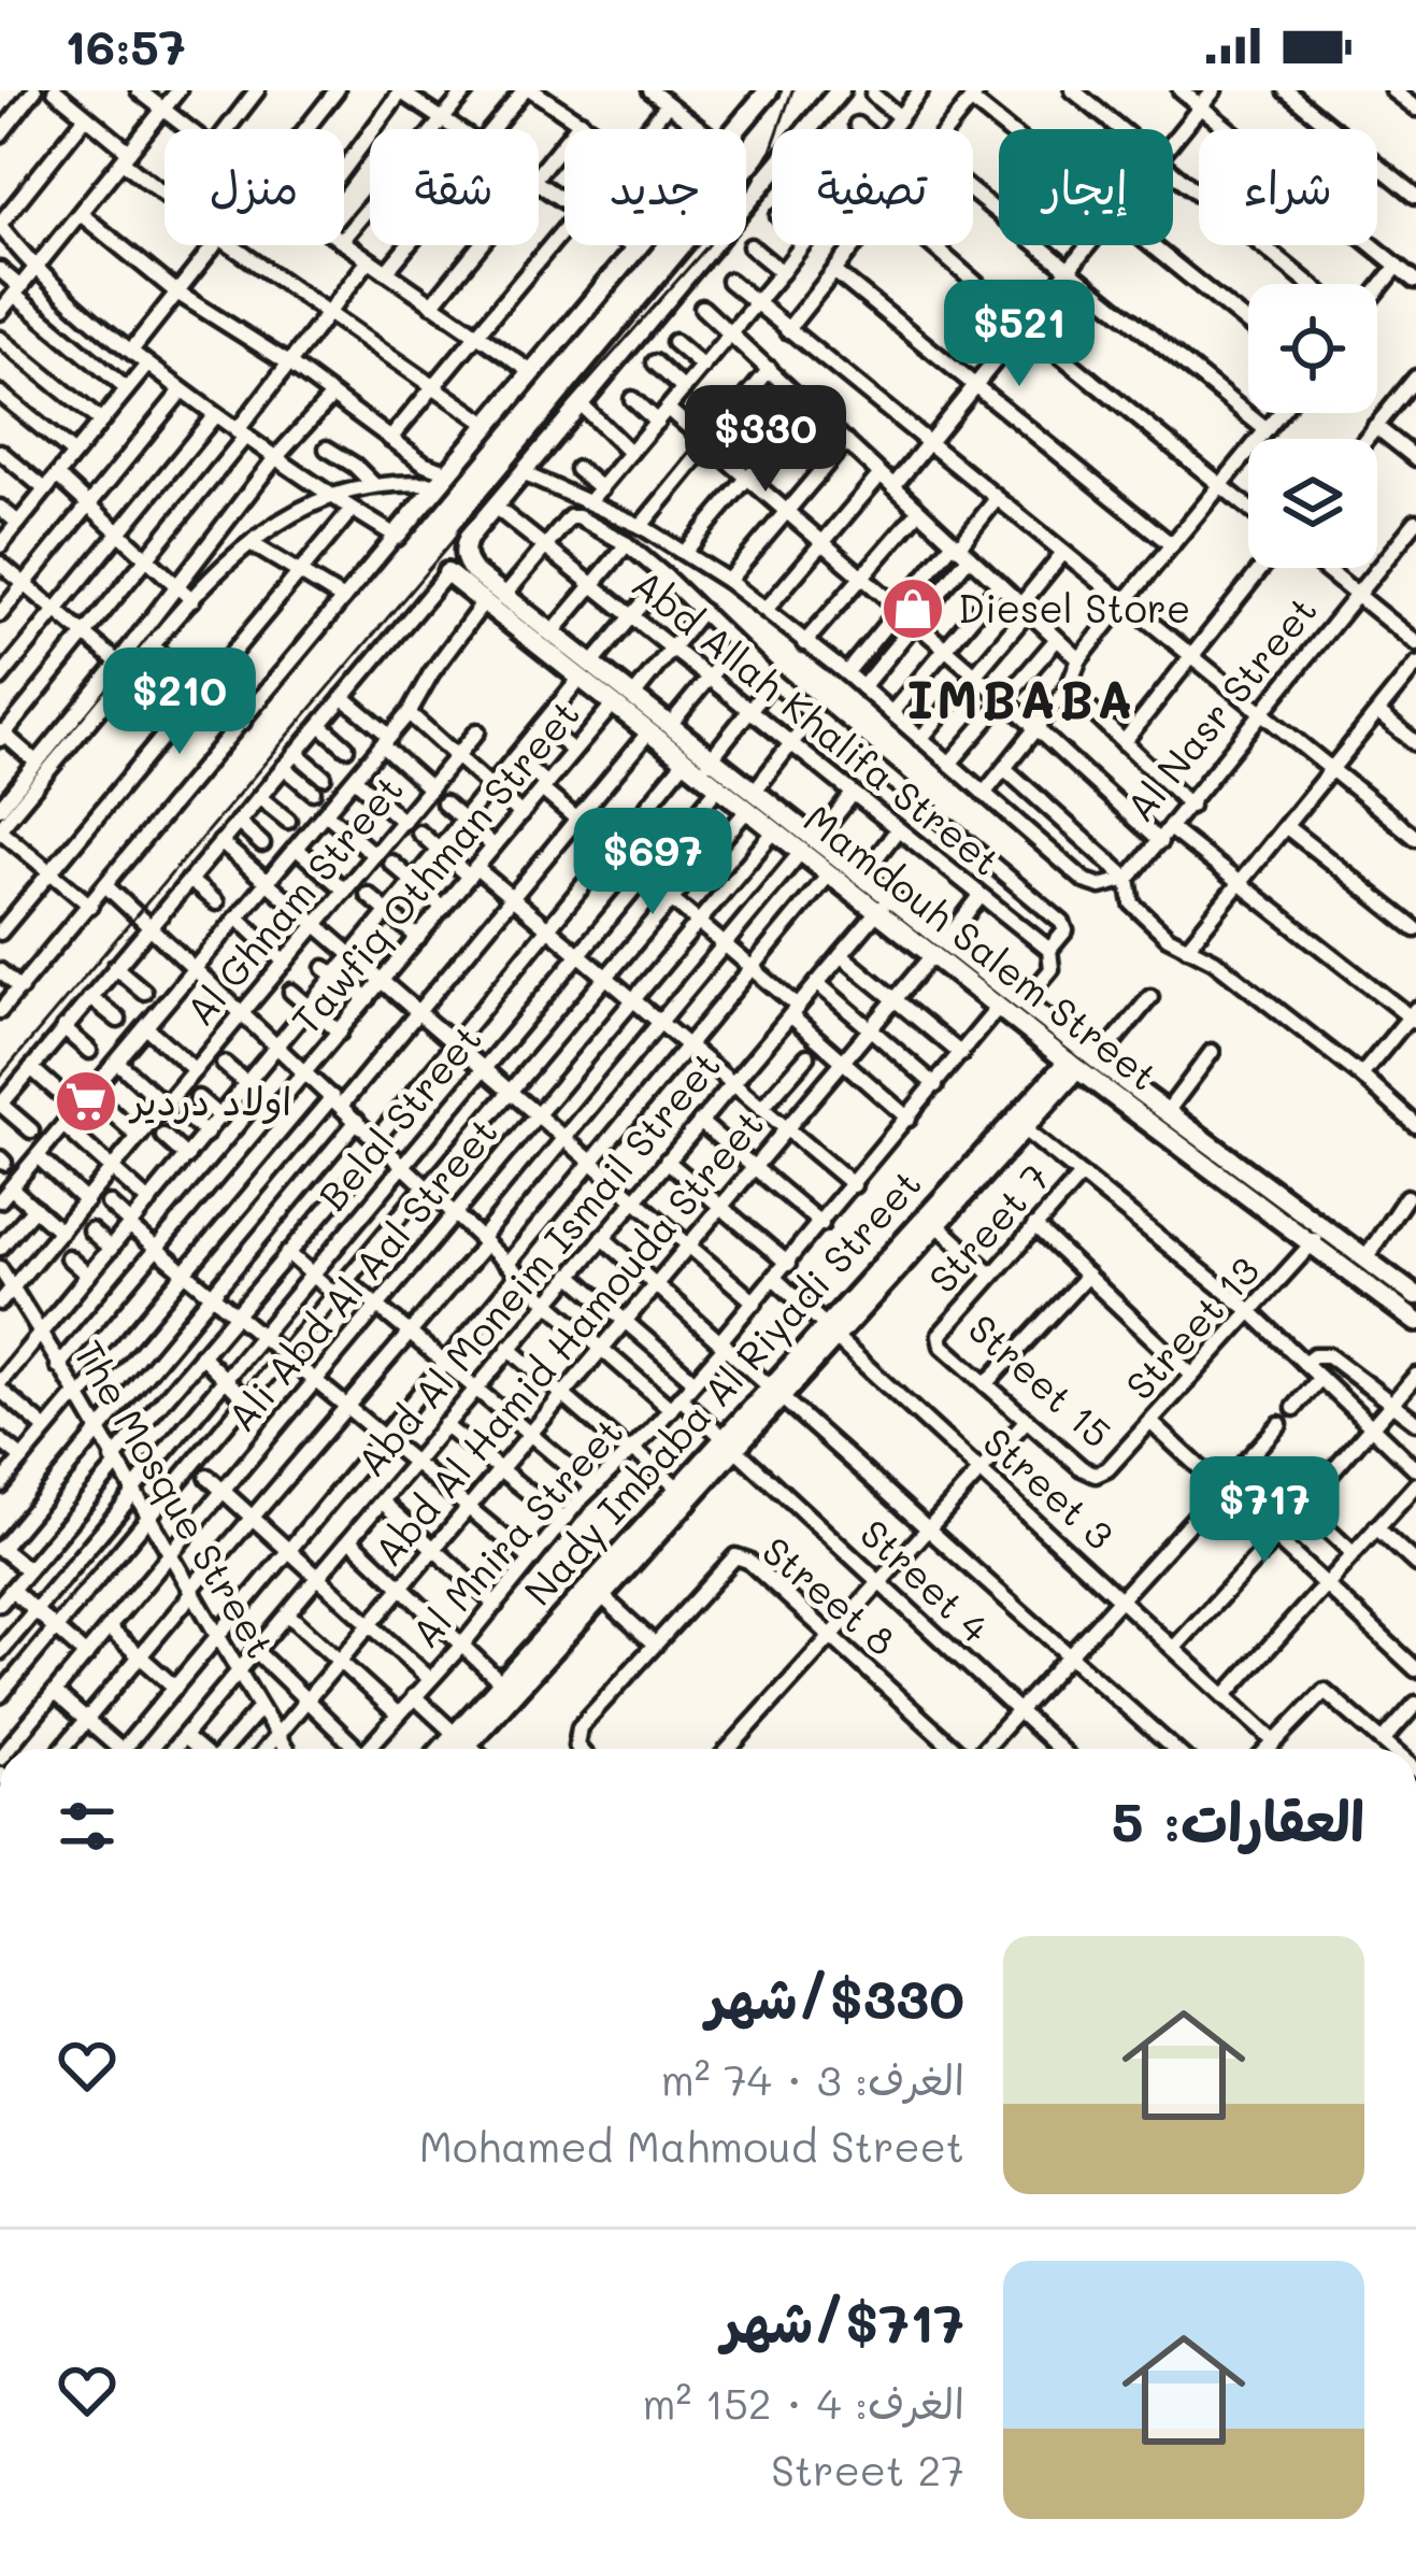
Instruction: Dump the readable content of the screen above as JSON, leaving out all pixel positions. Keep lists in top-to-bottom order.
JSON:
{
  "streets": {
    "main road": ["Mamdouh Salem Street", "Nady Imbaba Al Riyadi Street"],
    "street": [
      "Al Nasr Street",
      "Abd Allah Khalifa Street",
      "Tawfiq Othman Street",
      "Al Ghnam Street",
      "Belal Street",
      "Street 7",
      "Abd Al Moneim Ismail Street",
      "Ali Abd Al Aal Street",
      "Street 13",
      "Abd Al Hamid Hamouda Street",
      "Street 15",
      "Street 3",
      "The Mosque Street",
      "Al Mnira Street",
      "Street 4",
      "Street 8"
    ]
  },
  "crossings": [
    ["Abd Allah Khalifa Street", "Mamdouh Salem Street"],
    ["Tawfiq Othman Street", "Mamdouh Salem Street"],
    ["Tawfiq Othman Street", "The Mosque Street"],
    ["Tawfiq Othman Street", "Street 4"],
    ["Al Ghnam Street", "The Mosque Street"],
    ["Al Ghnam Street", "Street 4"],
    ["Mamdouh Salem Street", "Belal Street"],
    ["Mamdouh Salem Street", "Abd Al Moneim Ismail Street"],
    ["Mamdouh Salem Street", "Ali Abd Al Aal Street"],
    ["Mamdouh Salem Street", "Street 13"],
    ["Mamdouh Salem Street", "Abd Al Hamid Hamouda Street"],
    ["Mamdouh Salem Street", "Nady Imbaba Al Riyadi Street"],
    ["Mamdouh Salem Street", "Al Mnira Street"],
    ["Belal Street", "The Mosque Street"],
    ["Belal Street", "Street 4"],
    ["Street 7", "Street 15"],
    ["Abd Al Moneim Ismail Street", "The Mosque Street"],
    ["Abd Al Moneim Ismail Street", "Street 4"],
    ["Ali Abd Al Aal Street", "The Mosque Street"],
    ["Ali Abd Al Aal Street", "Street 4"],
    ["Street 13", "Street 15"],
    ["Abd Al Hamid Hamouda Street", "The Mosque Street"],
    ["Abd Al Hamid Hamouda Street", "Street 4"],
    ["Nady Imbaba Al Riyadi Street", "Street 3"],
    ["Nady Imbaba Al Riyadi Street", "Street 4"],
    ["Street 3", "Al Mnira Street"],
    ["Al Mnira Street", "Street 4"]
  ],
  "districts": ["IMBABA"],
  "places": {
    "shop": ["Diesel Store"],
    "supermarket": ["اولاد دردير"]
  },
  "page": {
    "status": "16:57",
    "chip": [
      "شراء",
      "إيجار",
      "تصفية",
      "جديد",
      "شقة",
      "منزل"
    ],
    "price": [
      "$521",
      "$330",
      "$210",
      "$697",
      "$717"
    ],
    "heading": "العقارات: 5",
    "list": [
      {
        "name": "$330/شهر",
        "note": "الغرف: 3 · 74 m² · Mohamed Mahmoud Street"
      },
      {
        "name": "$717/شهر",
        "note": "الغرف: 4 · 152 m² · Street 27"
      }
    ]
  }
}
